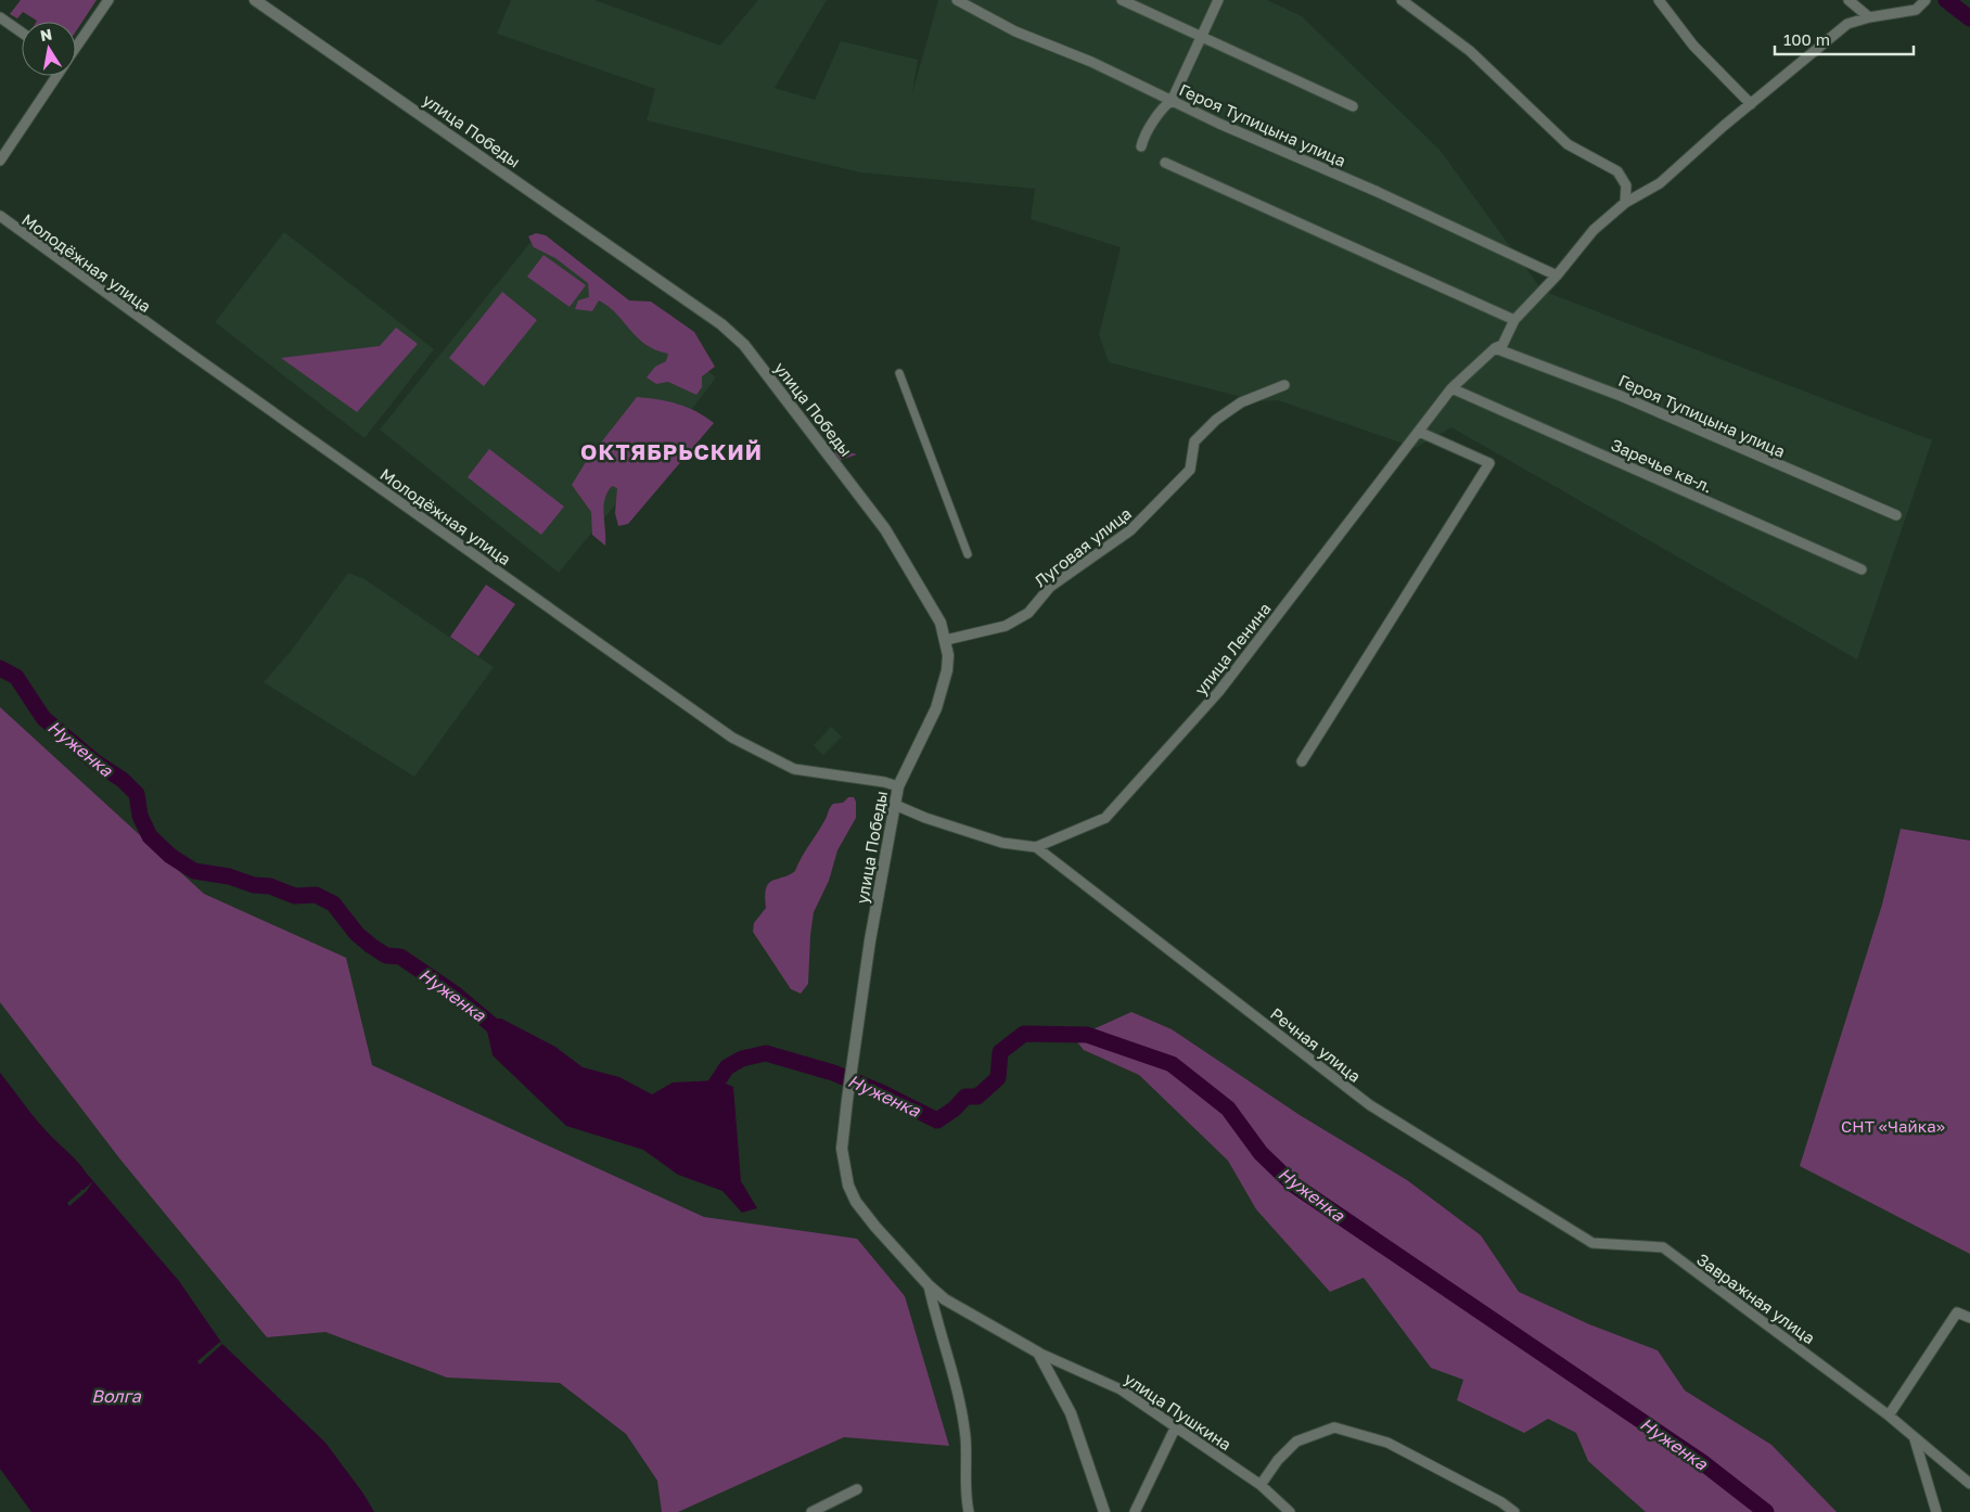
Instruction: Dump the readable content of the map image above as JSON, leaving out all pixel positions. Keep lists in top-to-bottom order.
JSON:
{
  "streets": {
    "street": [
      "Героя Тупицына улица",
      "улица Победы",
      "Молодёжная улица",
      "Заречье кв-л.",
      "Луговая улица",
      "улица Ленина",
      "Речная улица",
      "Завражная улица",
      "улица Пушкина"
    ]
  },
  "crossings": [
    ["Героя Тупицына улица", "улица Ленина"],
    ["улица Победы", "Молодёжная улица"],
    ["улица Победы", "Луговая улица"],
    ["улица Победы", "улица Пушкина"],
    ["Заречье кв-л.", "улица Ленина"],
    ["улица Ленина", "Речная улица"],
    ["Речная улица", "Завражная улица"]
  ],
  "districts": ["ОКТЯБРЬСКИЙ"],
  "water": ["Нуженка", "Волга"],
  "parks": ["СНТ «Чайка»"],
  "scale_bar": "100 m",
  "north": "top"
}
